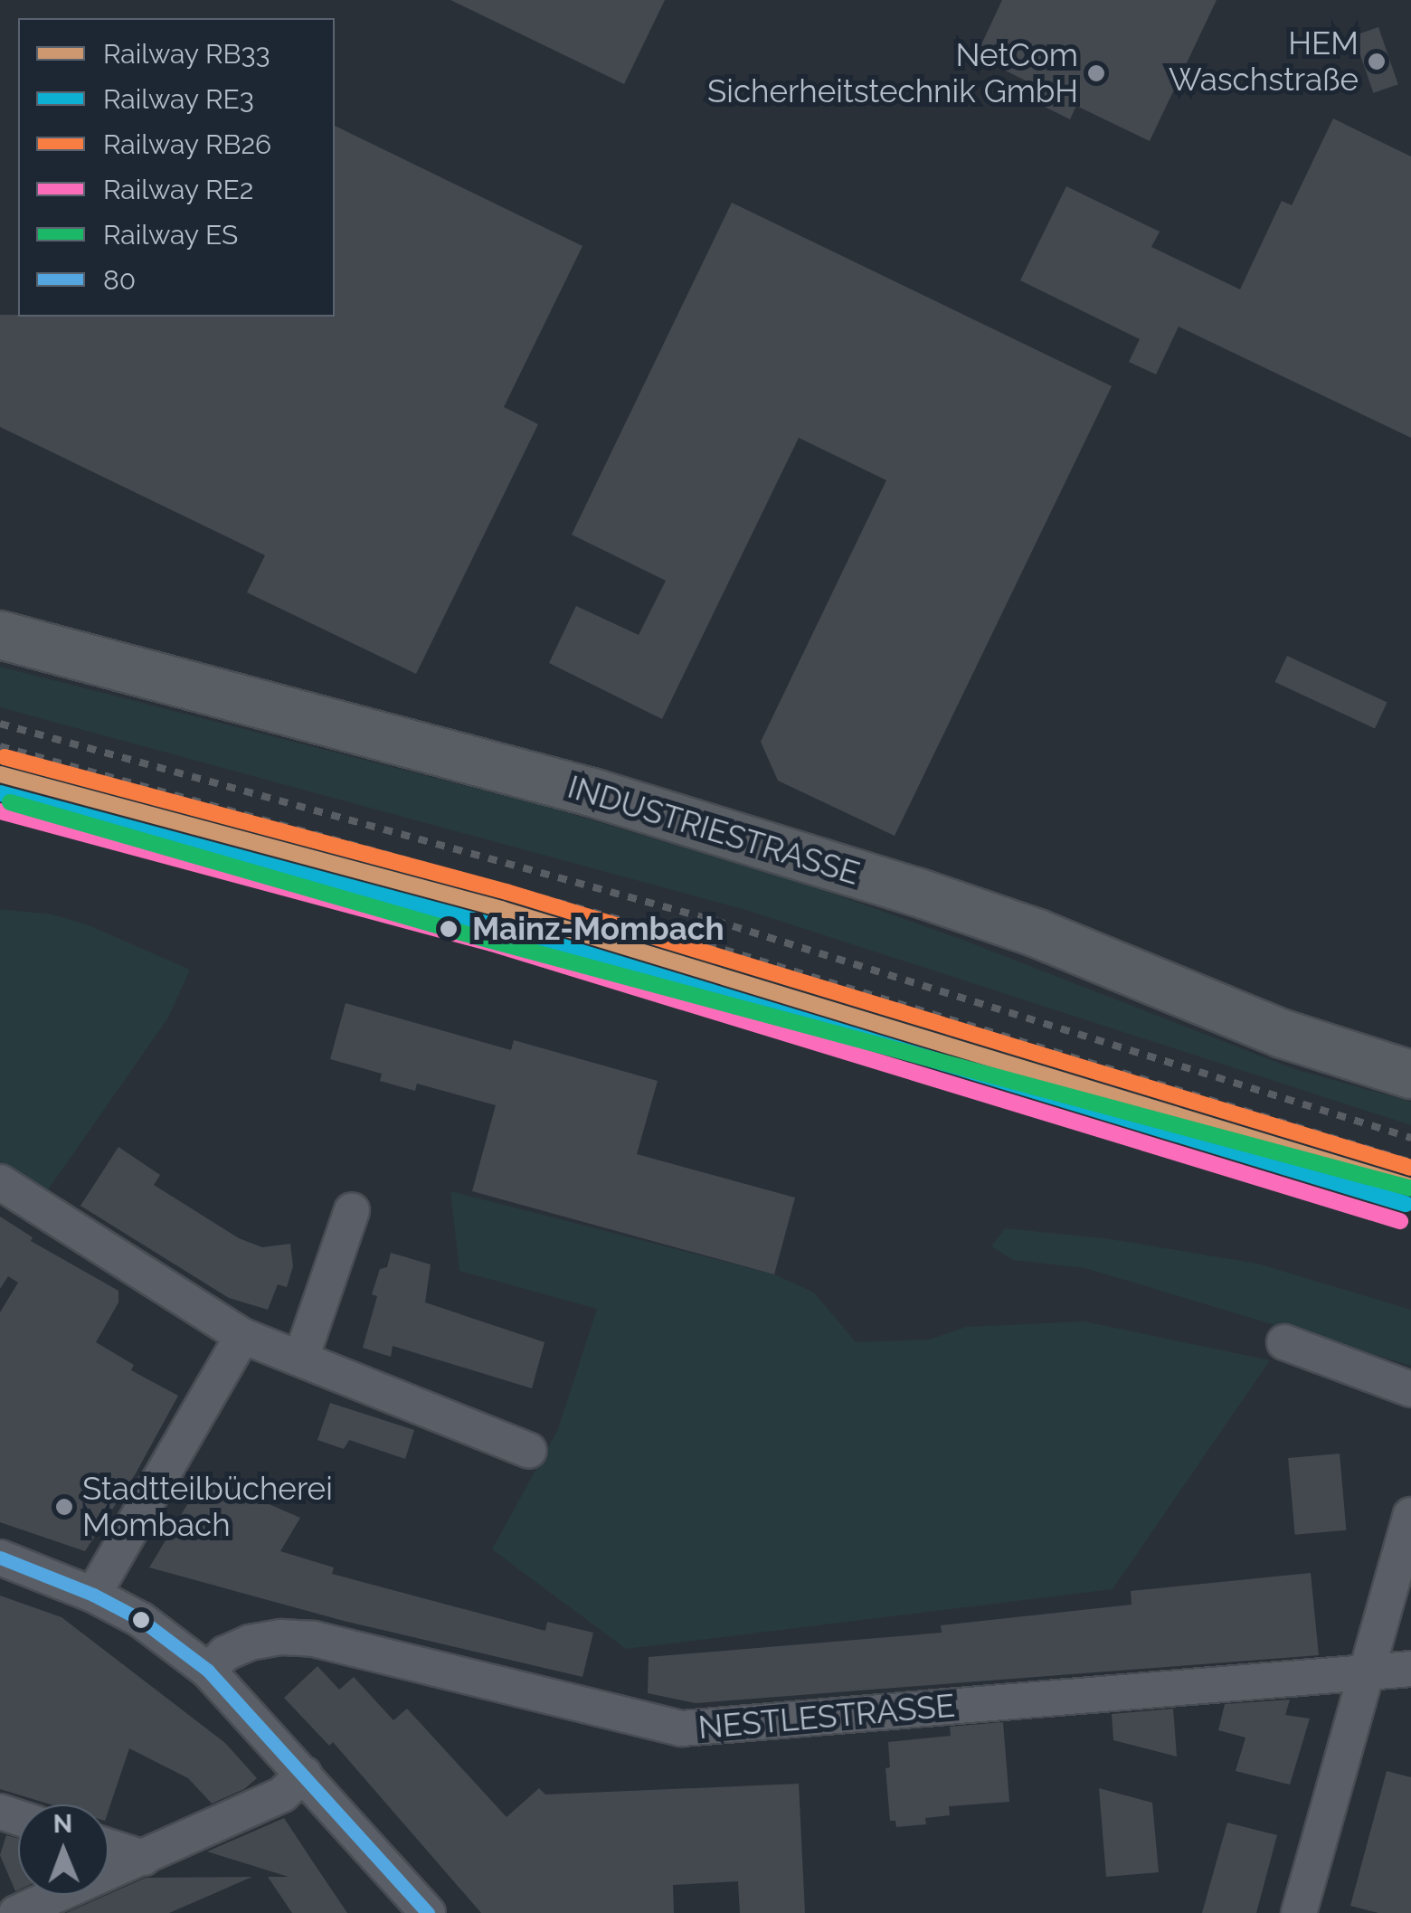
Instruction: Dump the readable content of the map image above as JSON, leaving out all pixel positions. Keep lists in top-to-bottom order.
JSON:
{
  "streets": {
    "street": ["INDUSTRIESTRASSE", "NESTLESTRASSE"]
  },
  "places": [
    "HEM Waschstraße",
    "NetCom Sicherheitstechnik GmbH",
    "Mainz-Mombach",
    "Stadtteilbücherei Mombach"
  ],
  "lines": [
    "rail line RB26",
    "rail line RB33",
    "rail line RE3",
    "rail line ES",
    "rail line RE2",
    "transit line 80"
  ],
  "legend": [
    "Railway RB33",
    "Railway RE3",
    "Railway RB26",
    "Railway RE2",
    "Railway ES",
    "80"
  ],
  "north": "top"
}
